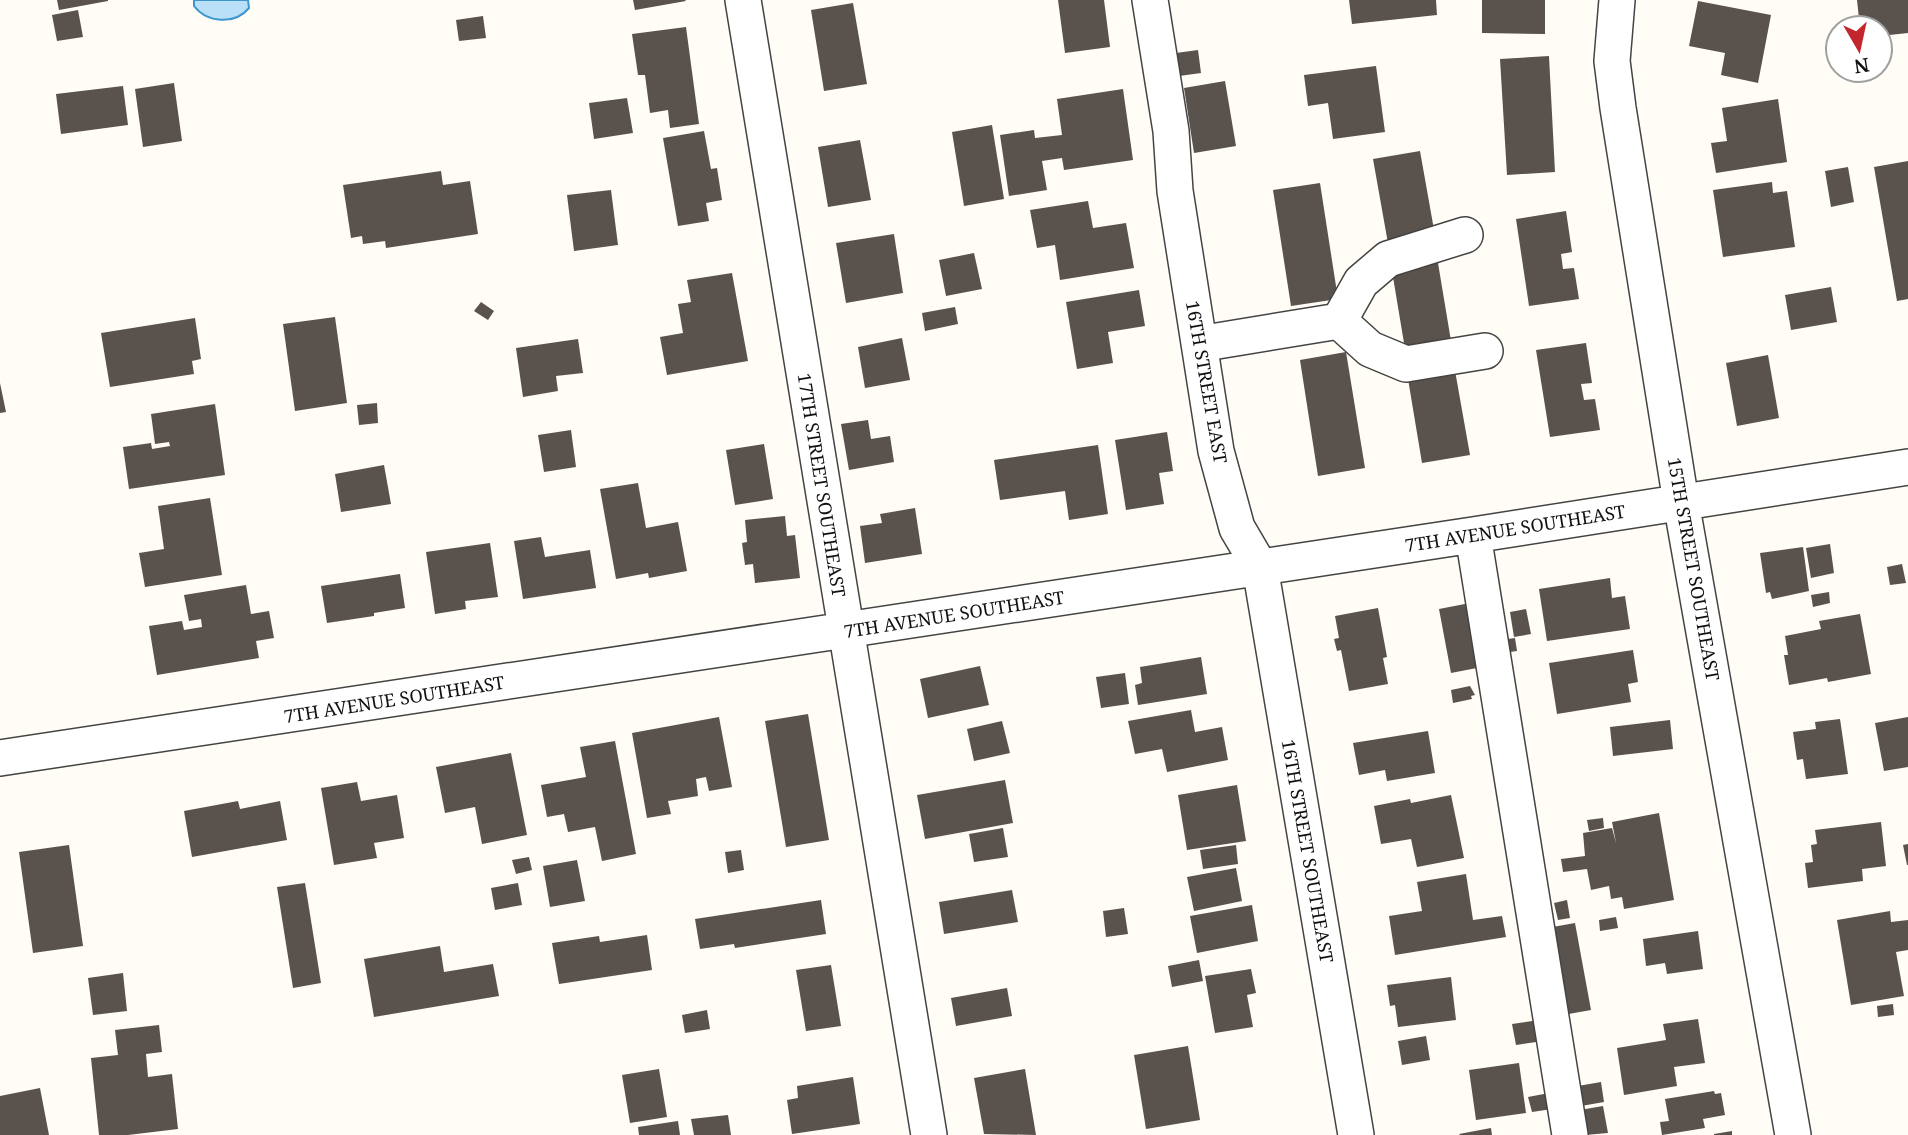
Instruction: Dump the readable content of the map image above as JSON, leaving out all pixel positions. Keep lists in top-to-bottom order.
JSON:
{
  "streets": {
    "street": [
      "16TH STREET EAST",
      "17TH STREET SOUTHEAST",
      "7TH AVENUE SOUTHEAST",
      "15TH STREET SOUTHEAST",
      "16TH STREET SOUTHEAST"
    ]
  },
  "crossings": [
    ["16TH STREET EAST", "7TH AVENUE SOUTHEAST"],
    ["16TH STREET EAST", "16TH STREET SOUTHEAST"],
    ["17TH STREET SOUTHEAST", "7TH AVENUE SOUTHEAST"],
    ["7TH AVENUE SOUTHEAST", "15TH STREET SOUTHEAST"],
    ["7TH AVENUE SOUTHEAST", "16TH STREET SOUTHEAST"]
  ],
  "north": "bottom"
}
